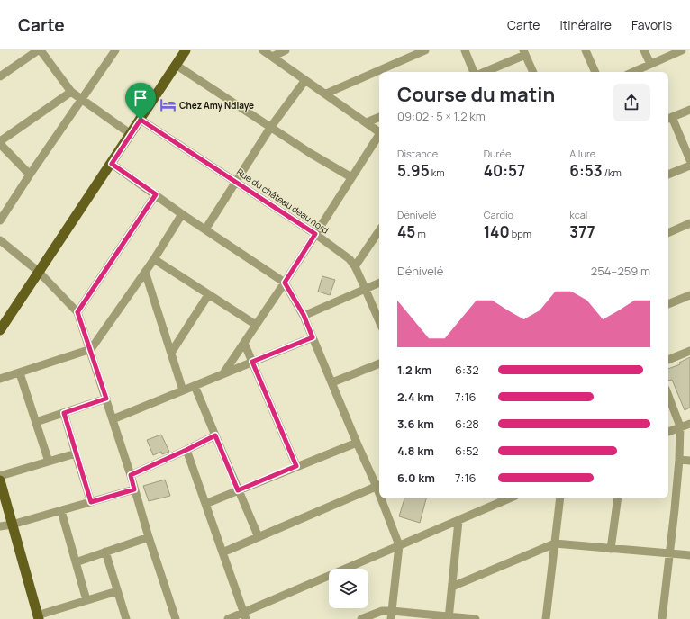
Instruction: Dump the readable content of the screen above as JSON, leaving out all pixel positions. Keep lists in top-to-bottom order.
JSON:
{
  "streets": {
    "street": ["Rue du château deau nord"]
  },
  "places": {
    "hotel": ["Chez Amy Ndiaye"]
  },
  "page": {
    "header": "Carte",
    "nav": ["Carte", "Itinéraire", "Favoris"],
    "heading": ["Course du matin", "09:02 · 5 × 1.2 km"],
    "stats": [
      ["Distance", "5.95 km"],
      ["Durée", "40:57"],
      ["Allure", "6:53 /km"],
      ["Dénivelé", "45 m"],
      ["Cardio", "140 bpm"],
      ["kcal", "377"]
    ],
    "chart": ["Dénivelé", "254–259 m"],
    "list": [
      {
        "name": "1.2 km",
        "note": "6:32"
      },
      {
        "name": "2.4 km",
        "note": "7:16"
      },
      {
        "name": "3.6 km",
        "note": "6:28"
      },
      {
        "name": "4.8 km",
        "note": "6:52"
      },
      {
        "name": "6.0 km",
        "note": "7:16"
      }
    ]
  }
}
